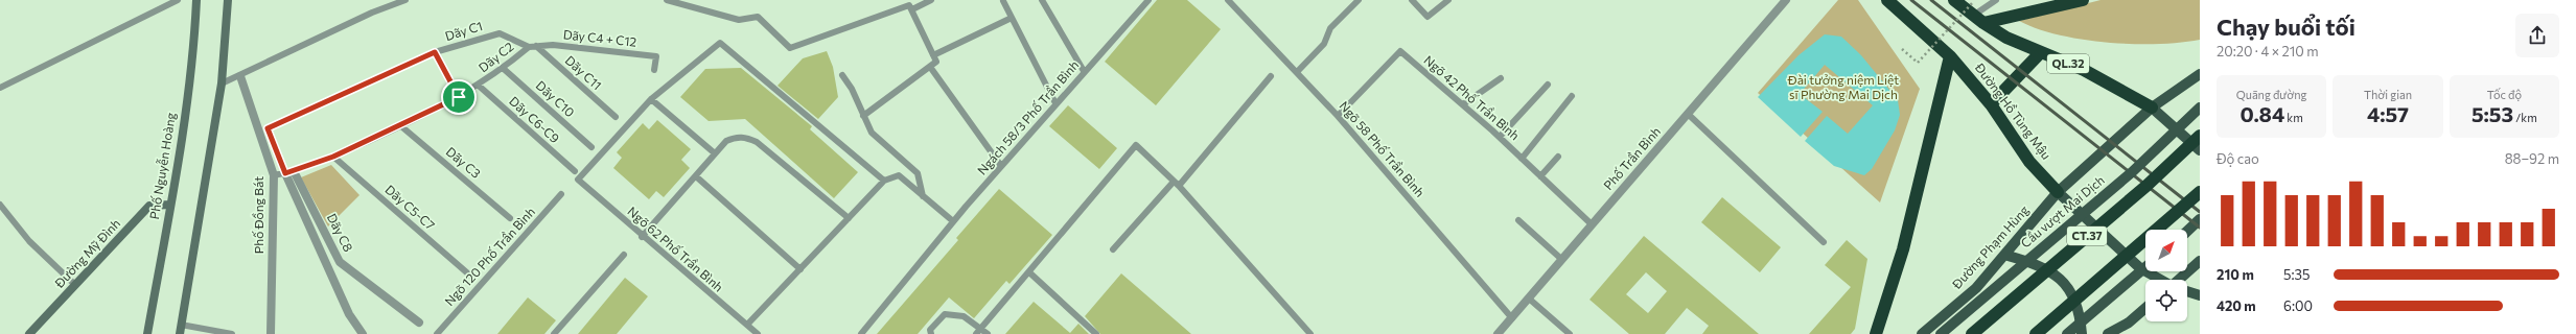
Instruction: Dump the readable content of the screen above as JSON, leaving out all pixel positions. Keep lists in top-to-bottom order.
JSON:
{
  "streets": {
    "highway": ["QL.32", "Đường Hồ Tùng Mậu", "CT.37"],
    "main road": [
      "Phố Nguyễn Hoàng",
      "Cầu vượt Mai Dịch",
      "Đường Phạm Hùng",
      "Đường Mỹ Đình"
    ],
    "street": ["Phố Trần Bình", "Phố Đồng Bát", "Dãy C8"],
    "lane": [
      "Dãy C1",
      "Dãy C4 + C12",
      "Dãy C2",
      "Dãy C11",
      "Ngõ 42 Phố Trần Bình",
      "Dãy C10",
      "Ngách 58/3 Phố Trần Bình",
      "Dãy C6-C9",
      "Ngõ 58 Phố Trần Bình",
      "Dãy C3",
      "Dãy C5-C7",
      "Ngõ 62 Phố Trần Bình",
      "Ngõ 120 Phố Trần Bình"
    ]
  },
  "crossings": [
    ["Dãy C1", "Dãy C4 + C12"],
    ["Dãy C1", "Dãy C2"],
    ["Dãy C1", "Dãy C8"],
    ["Dãy C4 + C12", "Dãy C2"],
    ["Dãy C4 + C12", "Dãy C11"],
    ["Dãy C2", "Dãy C10"],
    ["Dãy C2", "Dãy C6-C9"],
    ["Dãy C2", "Dãy C3"],
    ["Dãy C2", "Dãy C5-C7"],
    ["Dãy C2", "Phố Đồng Bát"],
    ["Dãy C2", "Dãy C8"],
    ["QL.32", "Đường Phạm Hùng"],
    ["Ngõ 42 Phố Trần Bình", "Ngõ 58 Phố Trần Bình"],
    ["Ngõ 42 Phố Trần Bình", "Phố Trần Bình"],
    ["Đường Hồ Tùng Mậu", "Đường Phạm Hùng"],
    ["Ngõ 58 Phố Trần Bình", "Phố Trần Bình"],
    ["Phố Nguyễn Hoàng", "Đường Mỹ Đình"]
  ],
  "parks": ["Đài tưởng niệm Liệt sĩ Phường Mai Dịch"],
  "north": "top right",
  "page": {
    "heading": ["Chạy buổi tối", "20:20 · 4 × 210 m"],
    "stats": [
      ["Quãng đường", "0.84 km"],
      ["Thời gian", "4:57"],
      ["Tốc độ", "5:53 /km"]
    ],
    "chart": ["Độ cao", "88–92 m"],
    "list": [
      {
        "name": "210 m",
        "note": "5:35"
      },
      {
        "name": "420 m",
        "note": "6:00"
      }
    ]
  }
}
